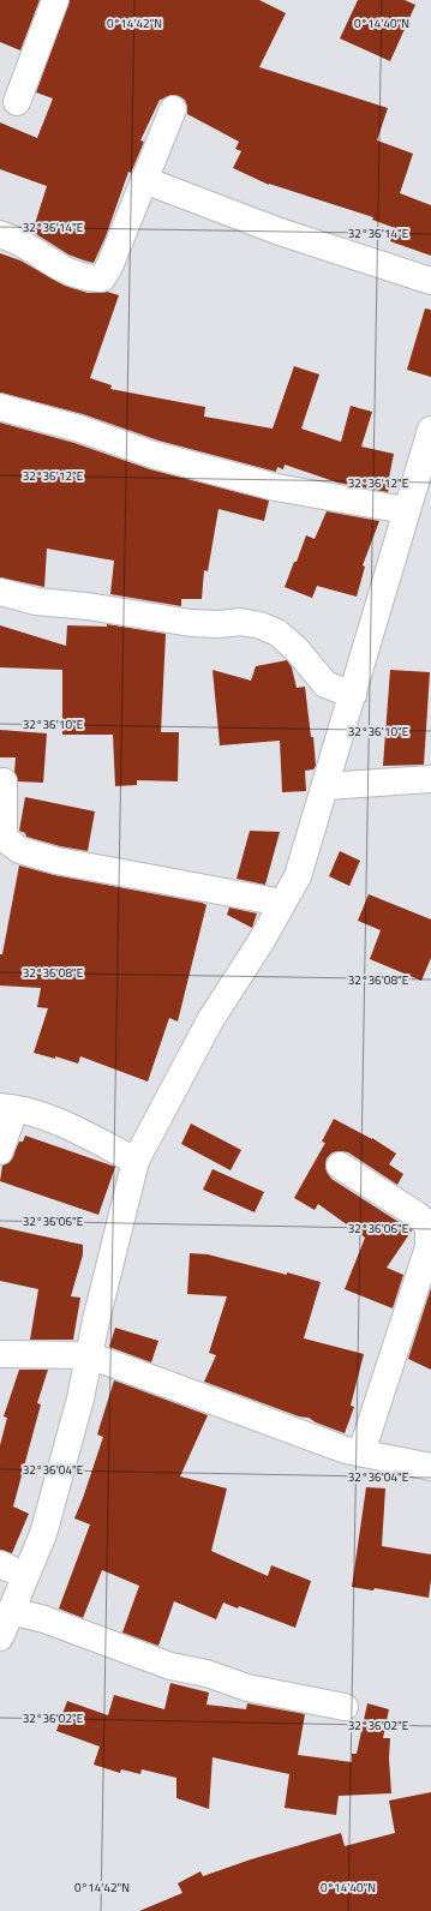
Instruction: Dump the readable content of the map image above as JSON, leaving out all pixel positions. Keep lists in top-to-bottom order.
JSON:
{
  "coordinates": [
    "0°14'42\"N",
    "0°14'40\"N",
    "32°36'14\"E",
    "32°36'12\"E",
    "32°36'10\"E",
    "32°36'08\"E",
    "32°36'06\"E",
    "32°36'04\"E",
    "32°36'02\"E"
  ]
}
